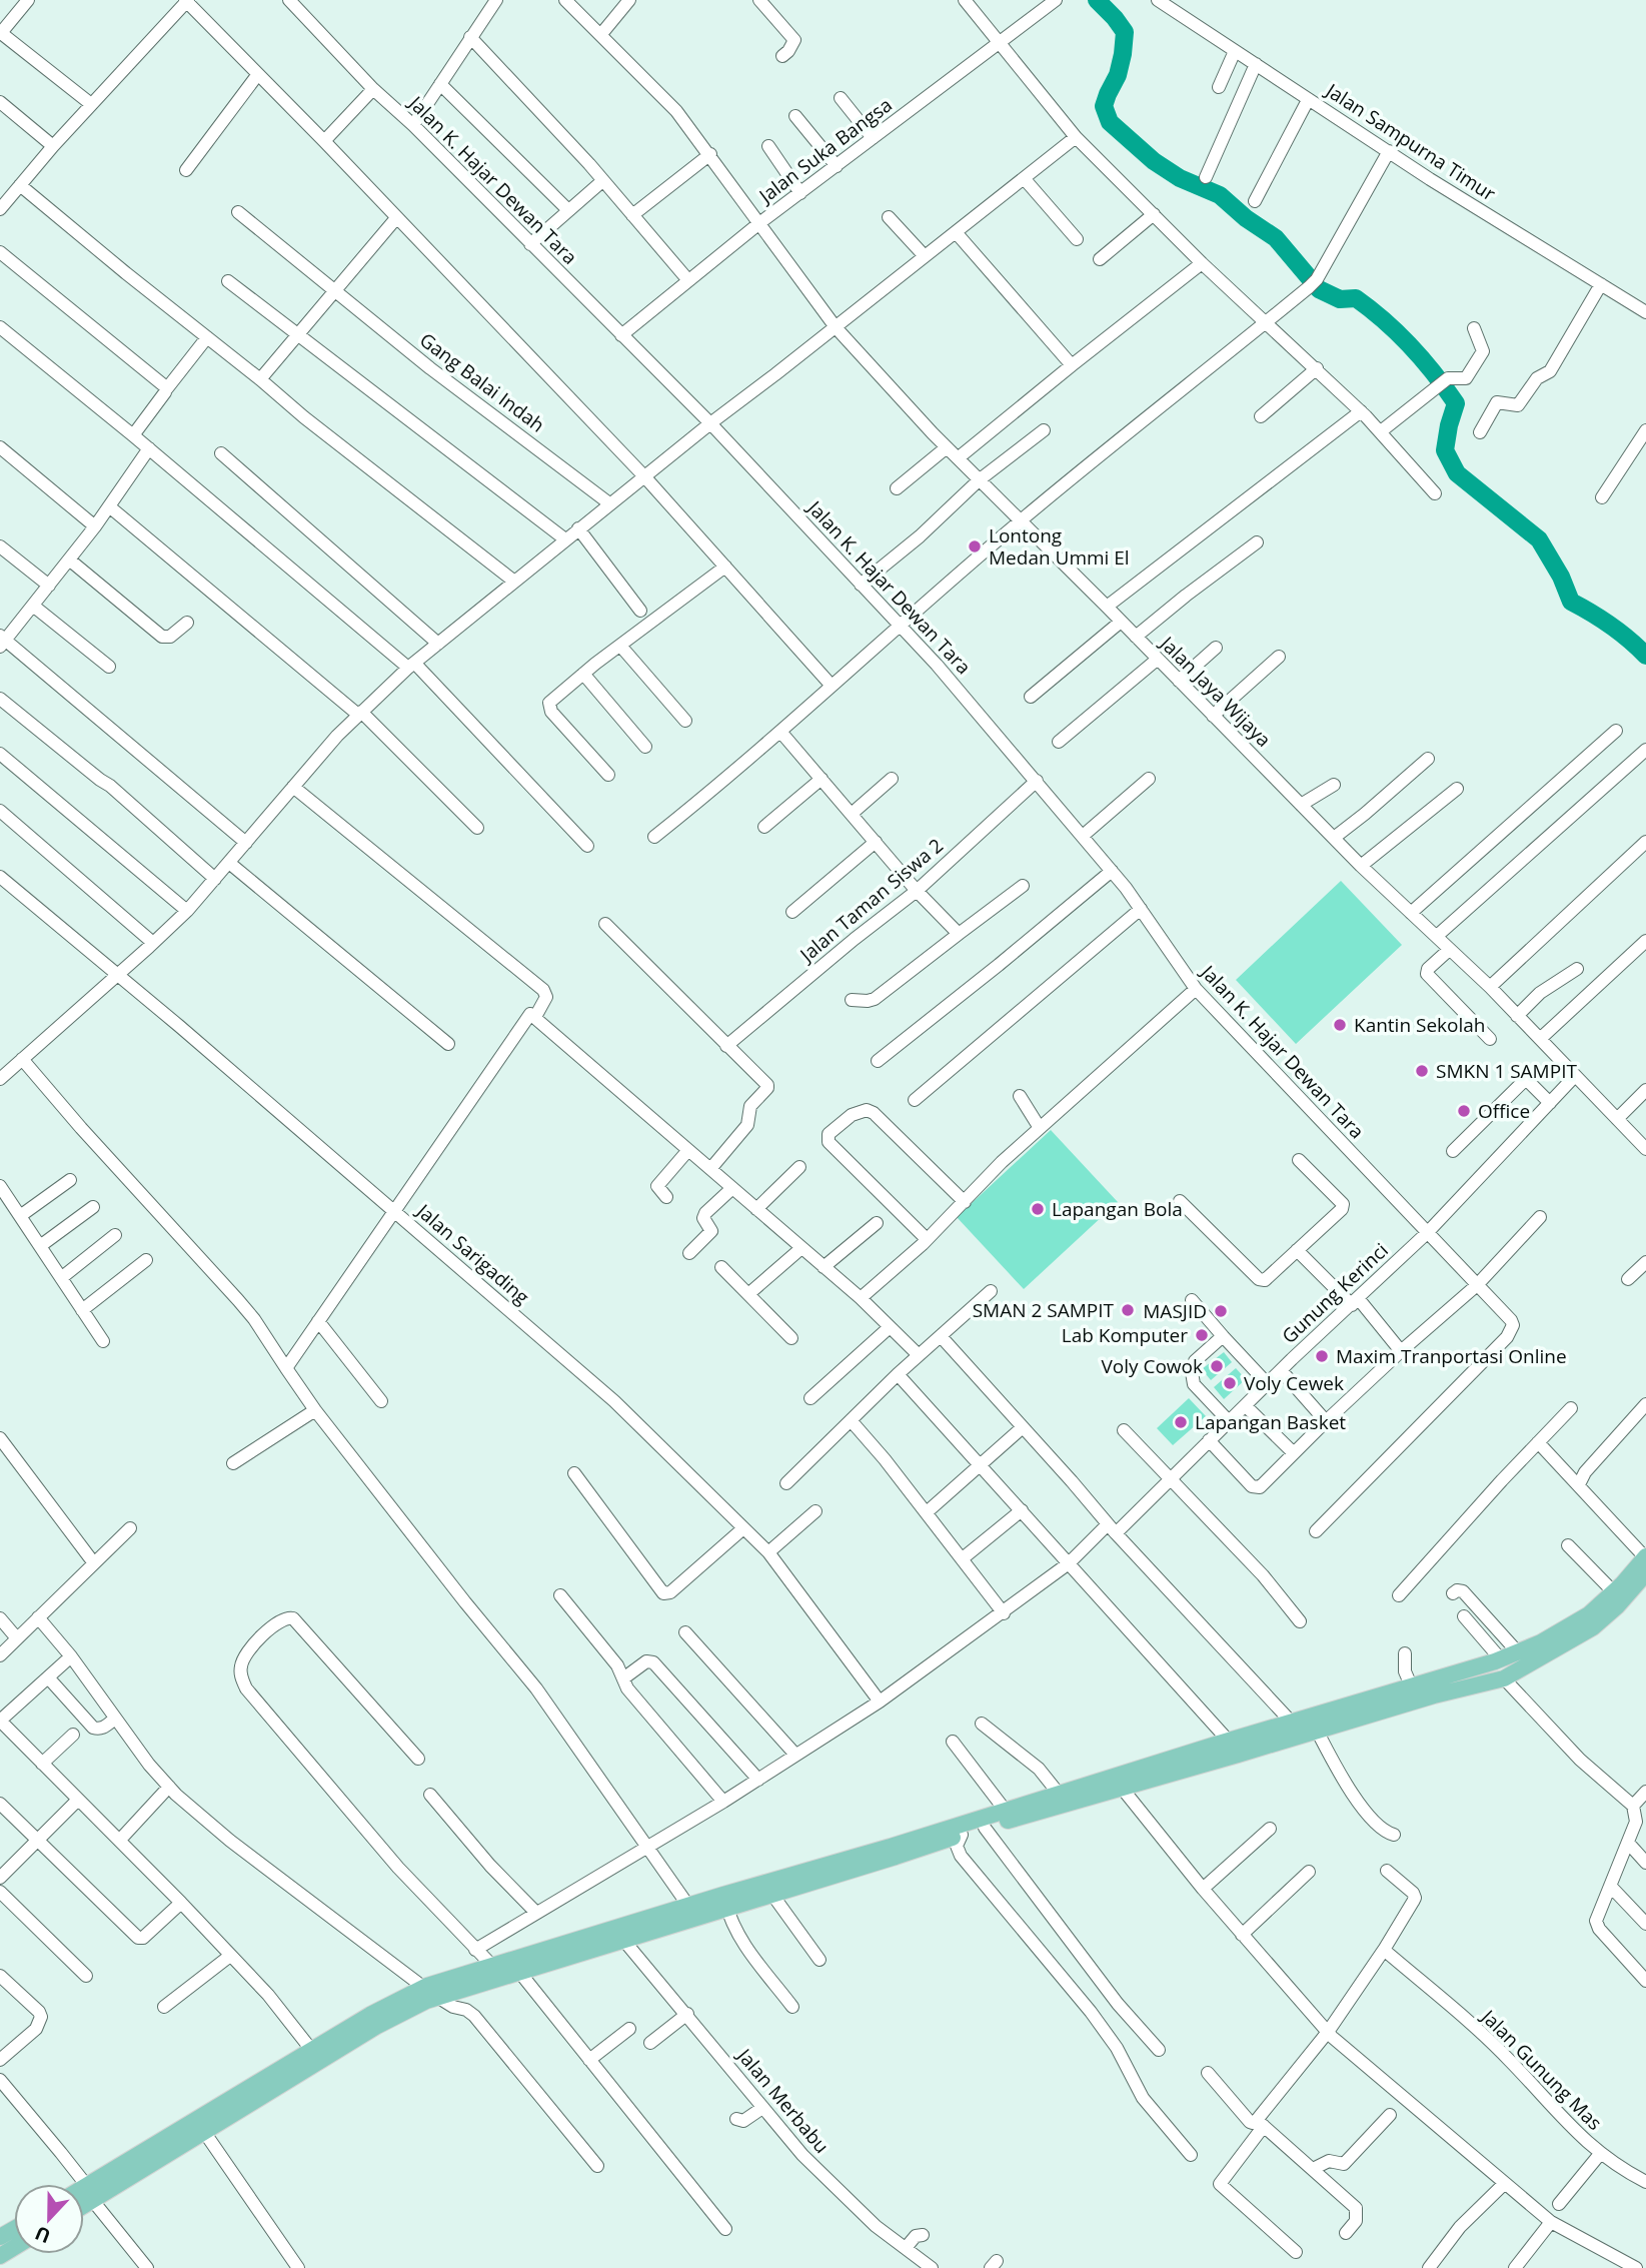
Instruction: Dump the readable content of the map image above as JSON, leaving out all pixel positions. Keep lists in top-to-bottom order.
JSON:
{
  "streets": {
    "street": [
      "Jalan Sampurna Timur",
      "Jalan Suka Bangsa",
      "Jalan K. Hajar Dewan Tara",
      "Gang Balai Indah",
      "Jalan Jaya Wijaya",
      "Jalan Taman Siswa 2",
      "Jalan Sarigading",
      "Gunung Kerinci",
      "Jalan Gunung Mas",
      "Jalan Merbabu"
    ]
  },
  "crossings": [
    ["Jalan Suka Bangsa", "Jalan K. Hajar Dewan Tara"],
    ["Jalan Suka Bangsa", "Jalan Jaya Wijaya"],
    ["Jalan K. Hajar Dewan Tara", "Jalan Taman Siswa 2"],
    ["Jalan K. Hajar Dewan Tara", "Gunung Kerinci"],
    ["Jalan Jaya Wijaya", "Gunung Kerinci"],
    ["Jalan Sarigading", "Gunung Kerinci"]
  ],
  "places": [
    "Lontong Medan Ummi El",
    "Kantin Sekolah",
    "SMKN 1 SAMPIT",
    "Office",
    "Lapangan Bola",
    "SMAN 2 SAMPIT",
    "MASJID",
    "Lab Komputer",
    "Maxim Tranportasi Online",
    "Voly Cowok",
    "Voly Cewek",
    "Lapangan Basket"
  ],
  "north": "bottom"
}
